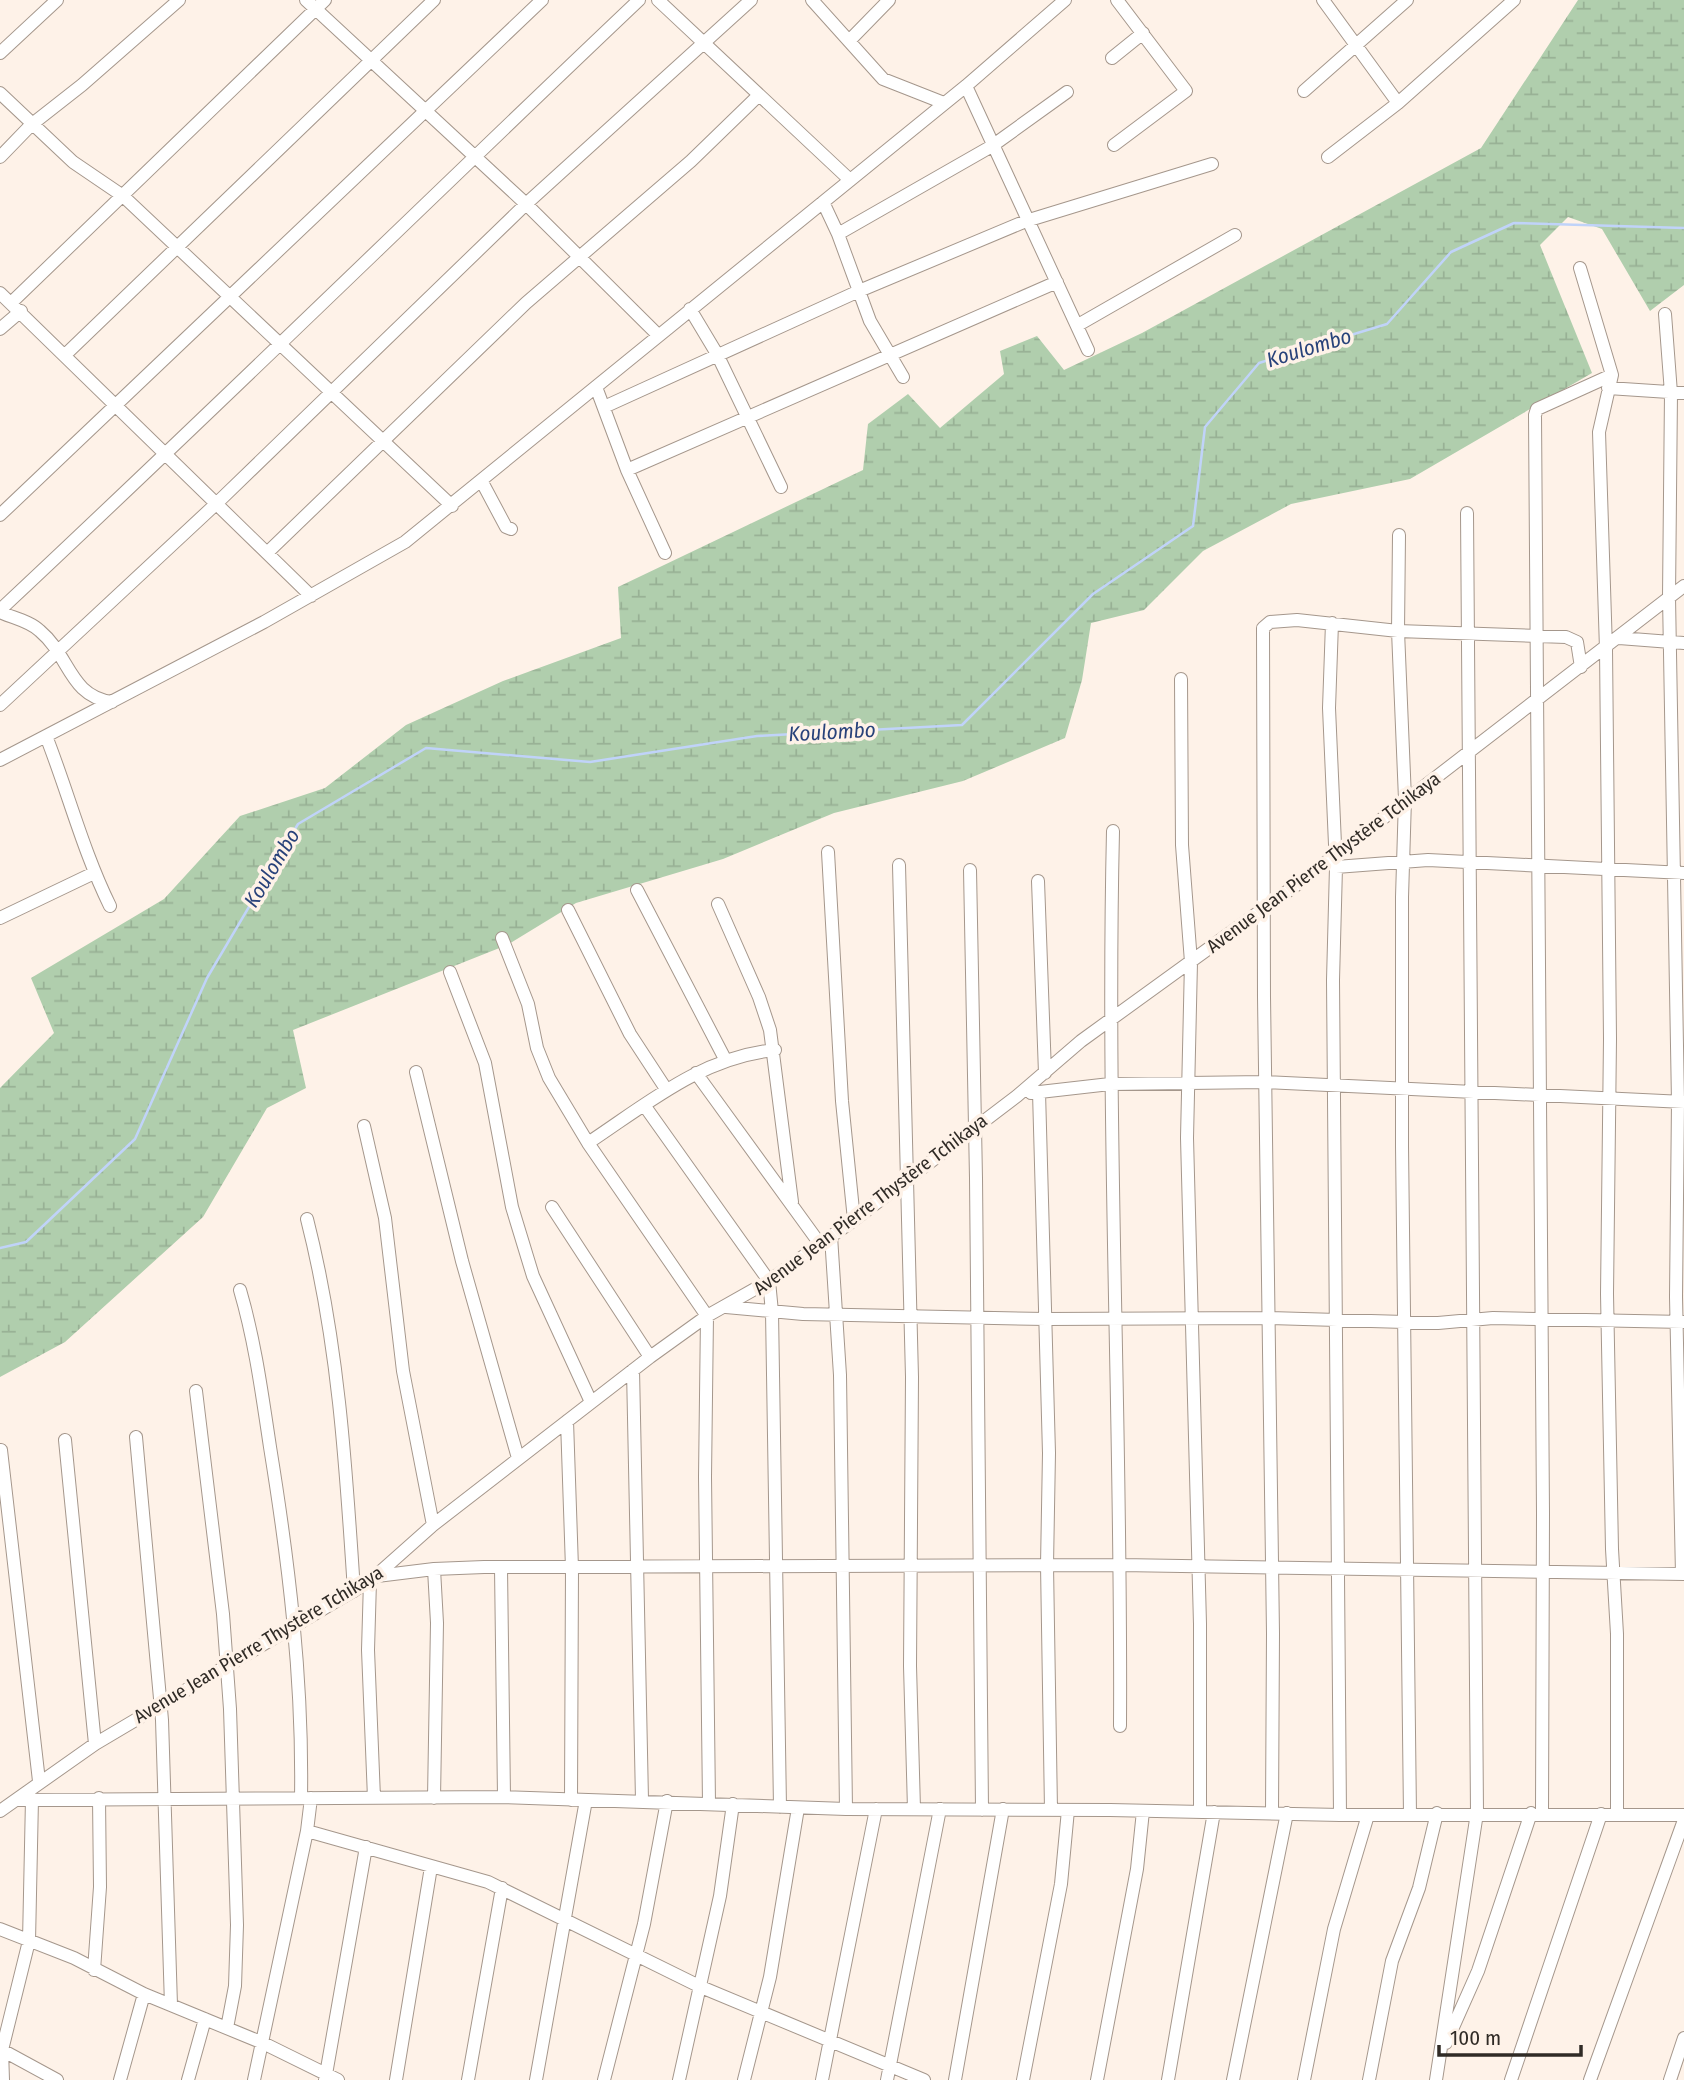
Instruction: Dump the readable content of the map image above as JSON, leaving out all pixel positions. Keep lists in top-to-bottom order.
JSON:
{
  "streets": {
    "street": ["Avenue Jean Pierre Thystère Tchikaya"]
  },
  "water": ["Koulombo"],
  "scale_bar": "100 m"
}
